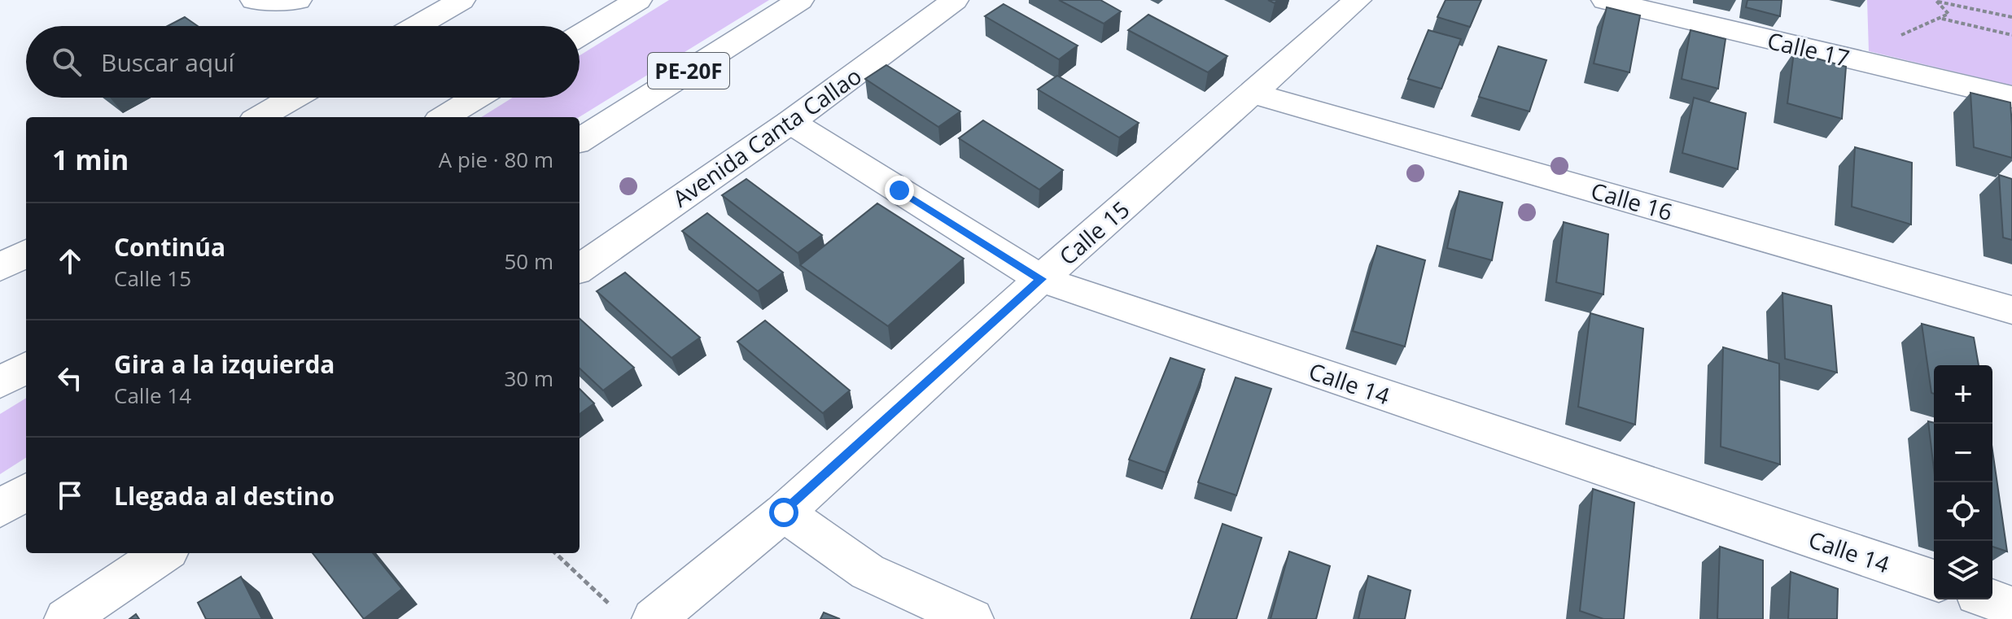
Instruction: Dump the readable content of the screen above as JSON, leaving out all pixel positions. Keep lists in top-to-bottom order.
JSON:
{
  "streets": {
    "street": [
      "Calle 17",
      "PE-20F",
      "Avenida Canta Callao",
      "Calle 16",
      "Calle 15",
      "Calle 14"
    ]
  },
  "crossings": [
    ["Avenida Canta Callao", "Calle 14"],
    ["Calle 16", "Calle 15"],
    ["Calle 15", "Calle 14"]
  ],
  "page": {
    "search": "Buscar aquí",
    "heading": ["1 min", "A pie · 80 m"],
    "list": [
      ["Continúa", "Calle 15", "50 m"],
      ["Gira a la izquierda", "Calle 14", "30 m"],
      "Llegada al destino"
    ],
    "map_buttons": ["+", "−"]
  }
}
